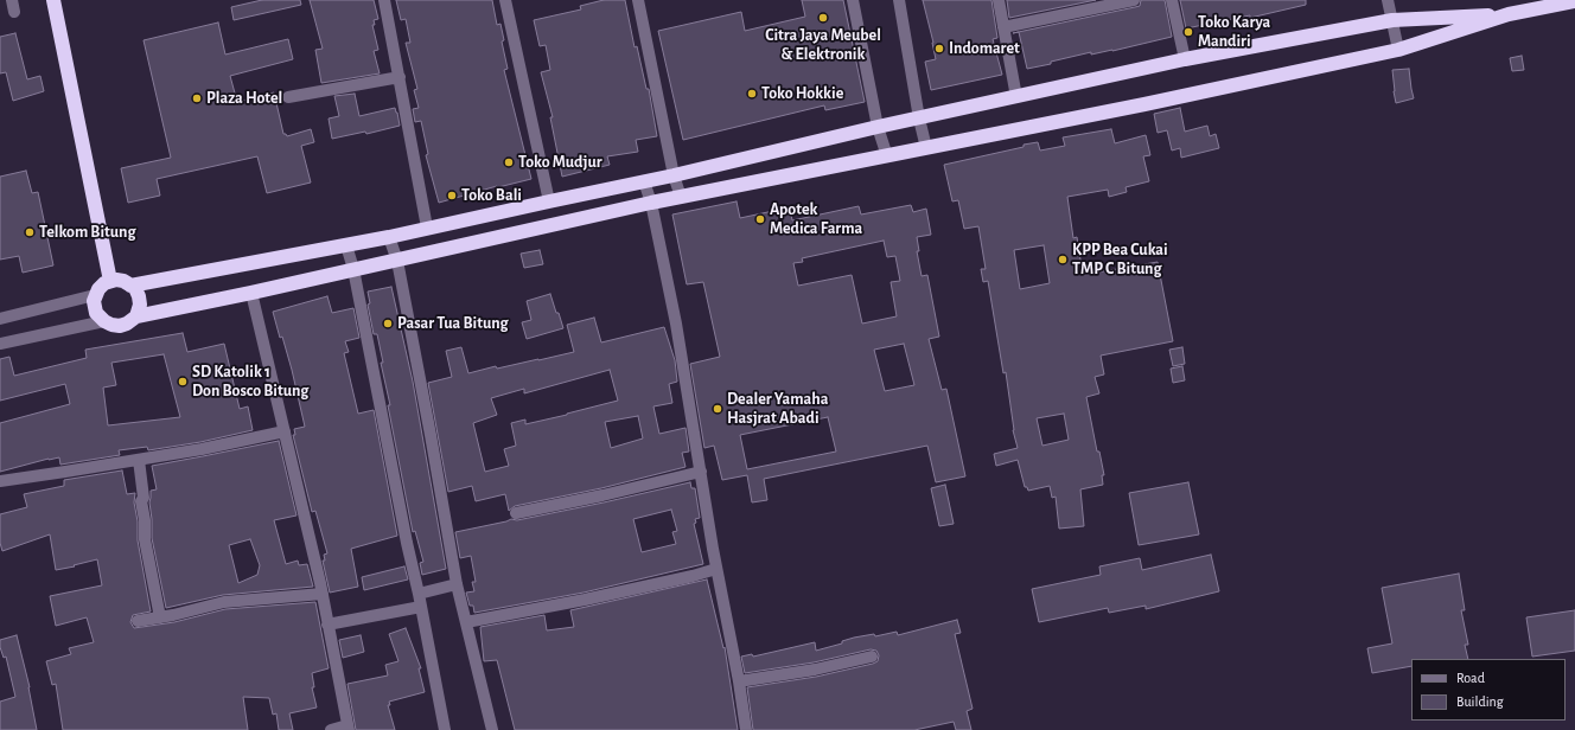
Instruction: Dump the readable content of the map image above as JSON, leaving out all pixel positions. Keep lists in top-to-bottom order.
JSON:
{
  "places": [
    "Citra Jaya Meubel & Elektronik",
    "Toko Karya Mandiri",
    "Indomaret",
    "Toko Hokkie",
    "Plaza Hotel",
    "Toko Mudjur",
    "Toko Bali",
    "Apotek Medica Farma",
    "Telkom Bitung",
    "KPP Bea Cukai TMP C Bitung",
    "Pasar Tua Bitung",
    "SD Katolik 1 Don Bosco Bitung",
    "Dealer Yamaha Hasjrat Abadi"
  ],
  "legend": ["Road", "Building"]
}
